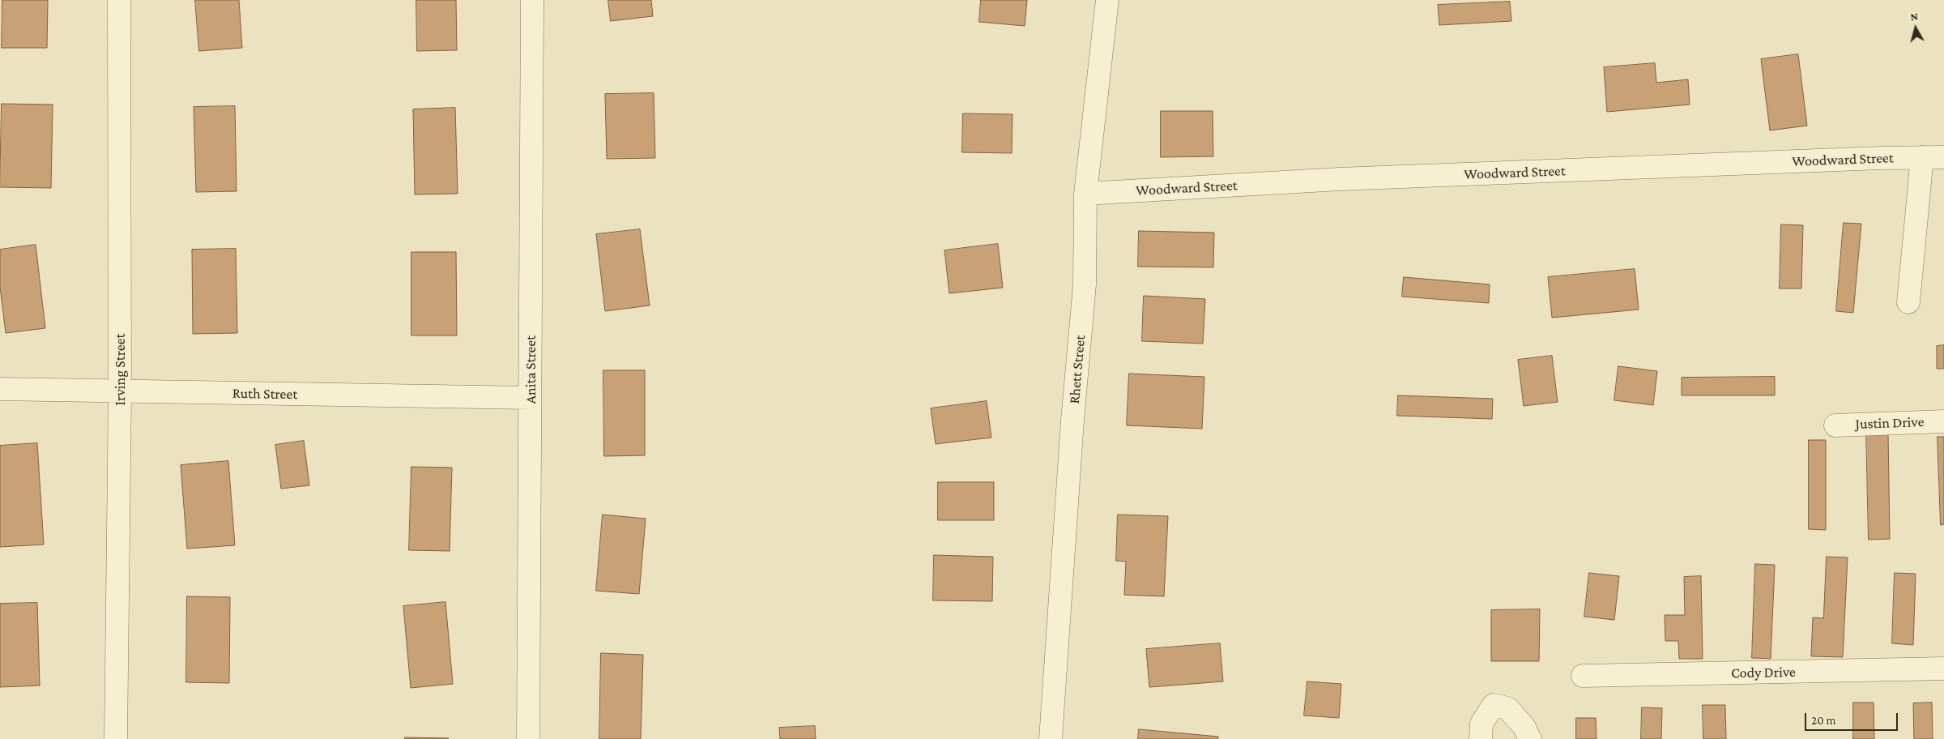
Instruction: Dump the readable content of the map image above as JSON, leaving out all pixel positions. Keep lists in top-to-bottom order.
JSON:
{
  "streets": {
    "street": [
      "Woodward Street",
      "Irving Street",
      "Anita Street",
      "Rhett Street",
      "Ruth Street",
      "Justin Drive",
      "Cody Drive"
    ]
  },
  "crossings": [
    ["Woodward Street", "Rhett Street"],
    ["Irving Street", "Ruth Street"],
    ["Anita Street", "Ruth Street"]
  ],
  "scale_bar": "20 m",
  "north": "top"
}
